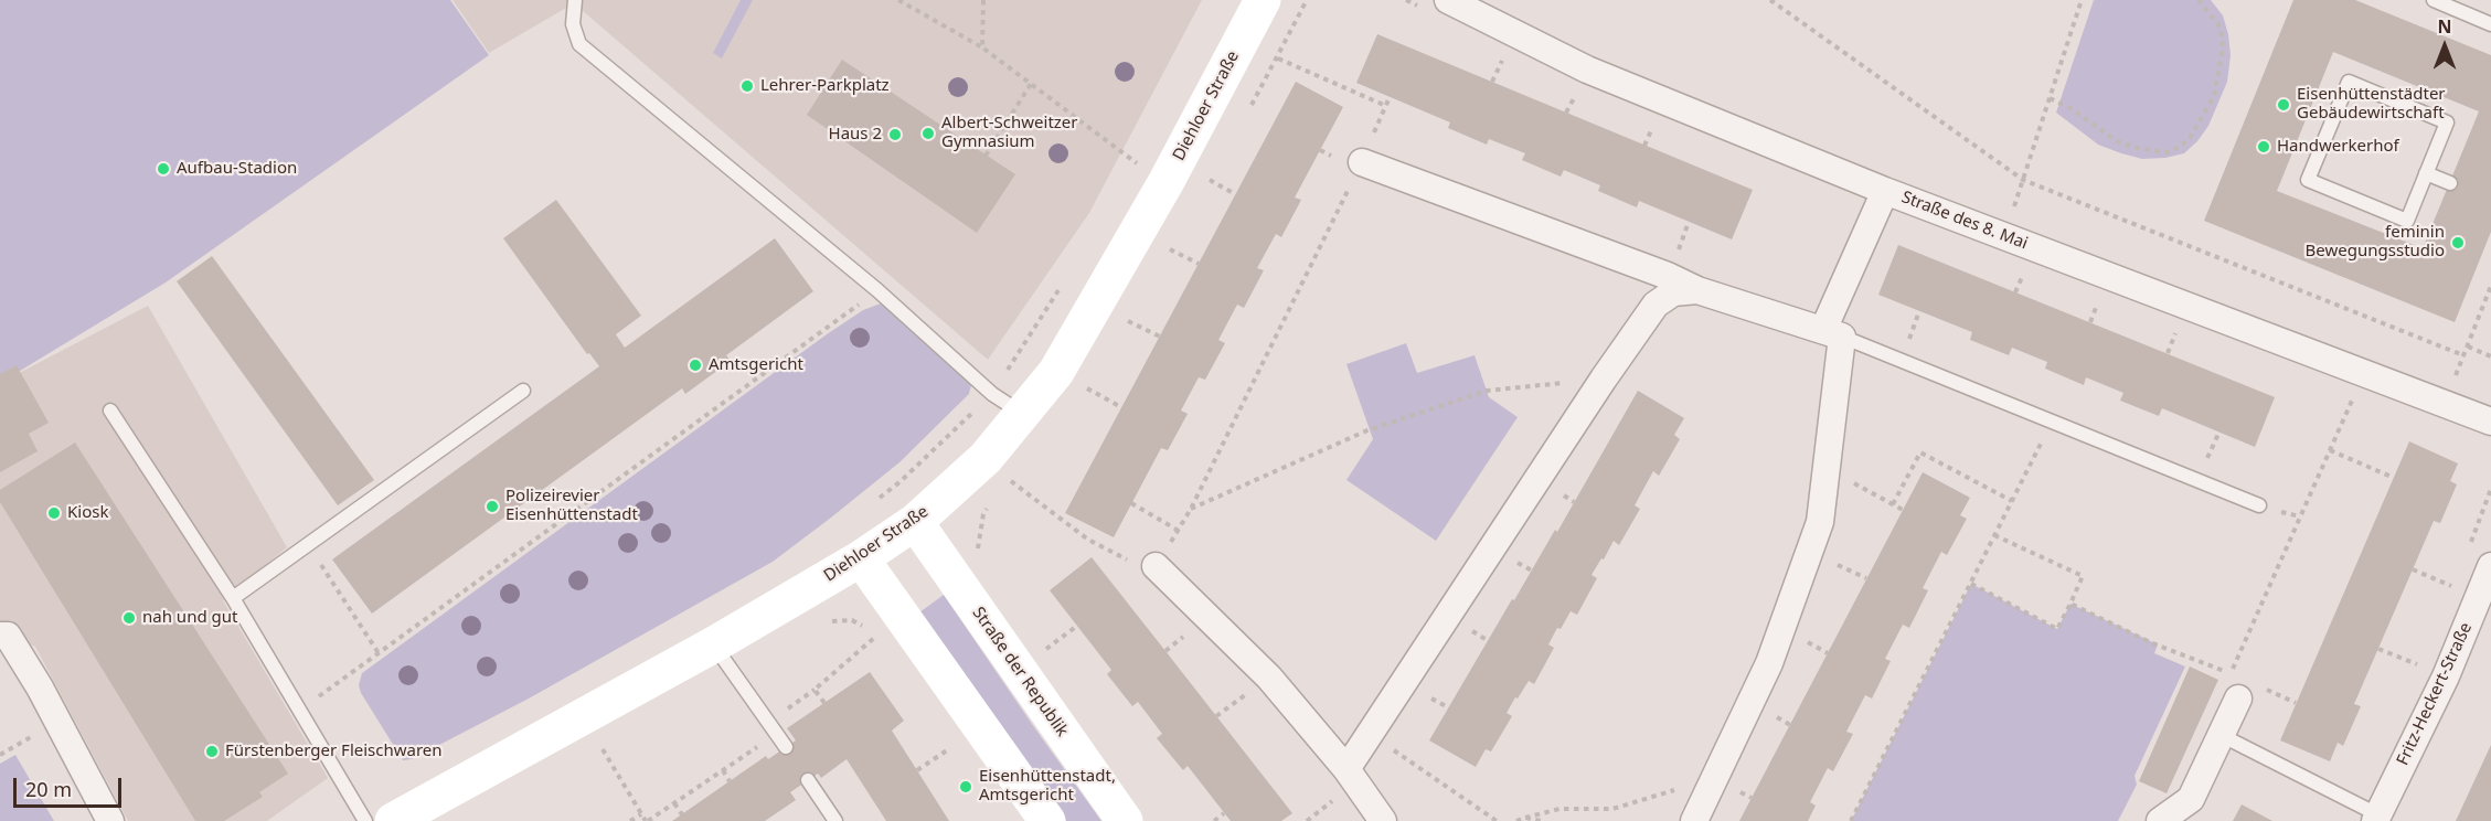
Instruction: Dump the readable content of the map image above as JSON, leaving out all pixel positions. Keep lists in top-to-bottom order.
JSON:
{
  "streets": {
    "street": [
      "Diehloer Straße",
      "Straße des 8. Mai",
      "Straße der Republik",
      "Fritz-Heckert-Straße"
    ]
  },
  "crossings": [
    ["Diehloer Straße", "Straße der Republik"]
  ],
  "places": [
    "Lehrer-Parkplatz",
    "Eisenhüttenstädter Gebäudewirtschaft",
    "Albert-Schweitzer Gymnasium",
    "Haus 2",
    "Handwerkerhof",
    "Aufbau-Stadion",
    "feminin Bewegungsstudio",
    "Amtsgericht",
    "Polizeirevier Eisenhüttenstadt",
    "Kiosk",
    "nah und gut",
    "Fürstenberger Fleischwaren",
    "Eisenhüttenstadt, Amtsgericht"
  ],
  "scale_bar": "20 m",
  "north": "top"
}
